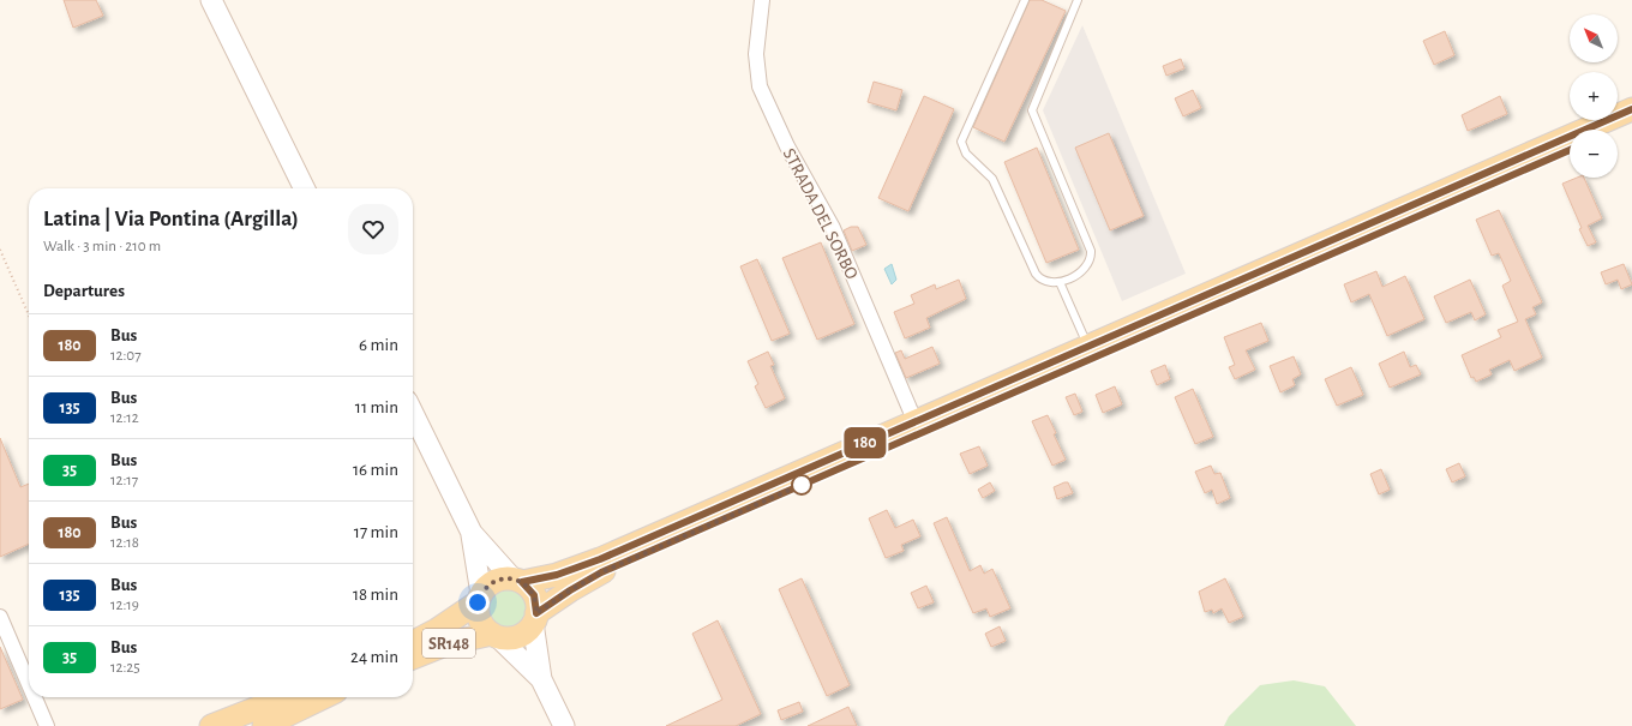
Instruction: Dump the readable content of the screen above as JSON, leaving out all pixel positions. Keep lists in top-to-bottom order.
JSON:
{
  "streets": {
    "main road": ["SR148"],
    "street": ["STRADA DEL SORBO"]
  },
  "crossings": [
    ["STRADA DEL SORBO", "SR148"]
  ],
  "lines": ["bus line 180"],
  "north": "top left",
  "page": {
    "on_map": "180",
    "map_buttons": ["+", "−"],
    "heading": [
      ["Latina | Via Pontina (Argilla)", "Walk · 3 min · 210 m"],
      "Departures"
    ],
    "list": [
      {
        "mark": "180",
        "name": "Bus",
        "note": "12:07",
        "value": "6 min"
      },
      {
        "mark": "135",
        "name": "Bus",
        "note": "12:12",
        "value": "11 min"
      },
      {
        "mark": "35",
        "name": "Bus",
        "note": "12:17",
        "value": "16 min"
      },
      {
        "mark": "180",
        "name": "Bus",
        "note": "12:18",
        "value": "17 min"
      },
      {
        "mark": "135",
        "name": "Bus",
        "note": "12:19",
        "value": "18 min"
      },
      {
        "mark": "35",
        "name": "Bus",
        "note": "12:25",
        "value": "24 min"
      }
    ]
  }
}
